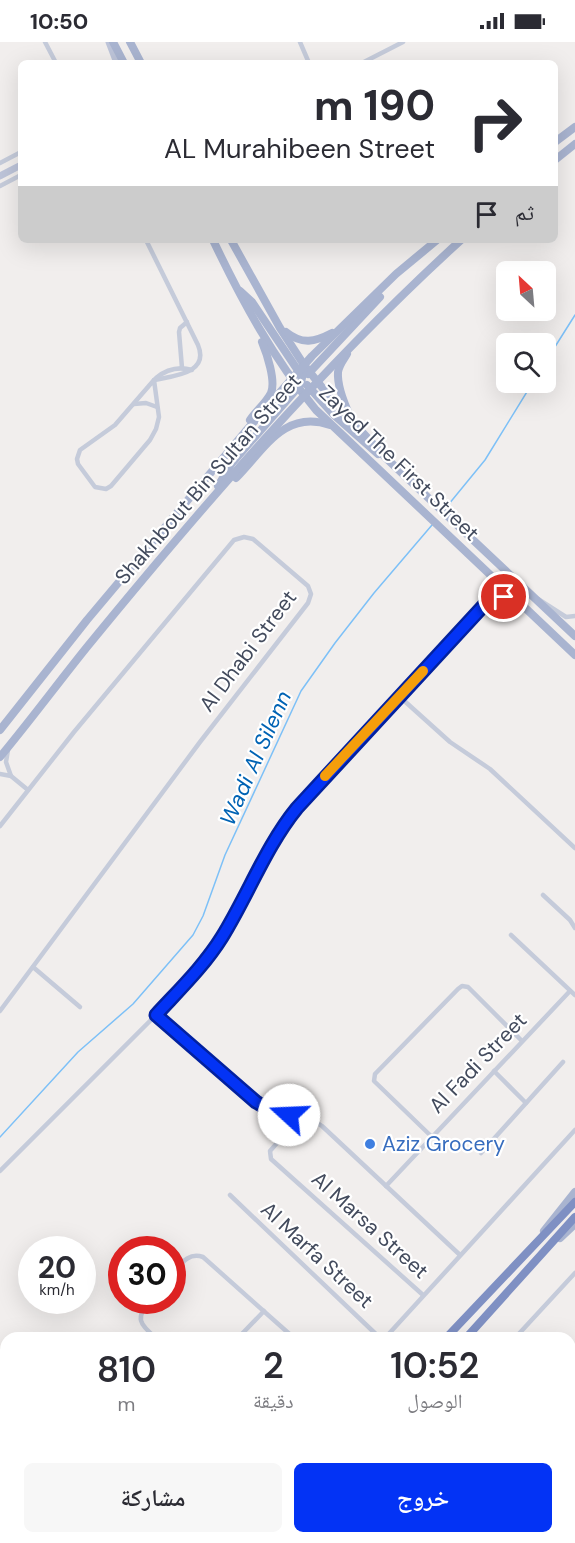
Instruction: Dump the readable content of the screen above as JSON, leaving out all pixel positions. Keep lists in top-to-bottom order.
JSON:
{
  "streets": {
    "main road": ["Zayed The First Street", "Shakhbout Bin Sultan Street"],
    "street": [
      "Al Dhabi Street",
      "Al Fadi Street",
      "Al Marsa Street",
      "Al Marfa Street"
    ]
  },
  "crossings": [
    ["Zayed The First Street", "Shakhbout Bin Sultan Street"]
  ],
  "water": ["Wadi Al Silenn"],
  "places": ["Aziz Grocery"],
  "north": "top left",
  "page": {
    "status": "10:50",
    "turn": ["190 m", "AL Murahibeen Street"],
    "then": "ثم",
    "speed": "20 km/h",
    "limit": "30",
    "eta": [
      "10:52",
      "الوصول",
      "2",
      "دقيقة",
      "810",
      "m"
    ],
    "buttons": ["خروج", "مشاركة"]
  }
}
